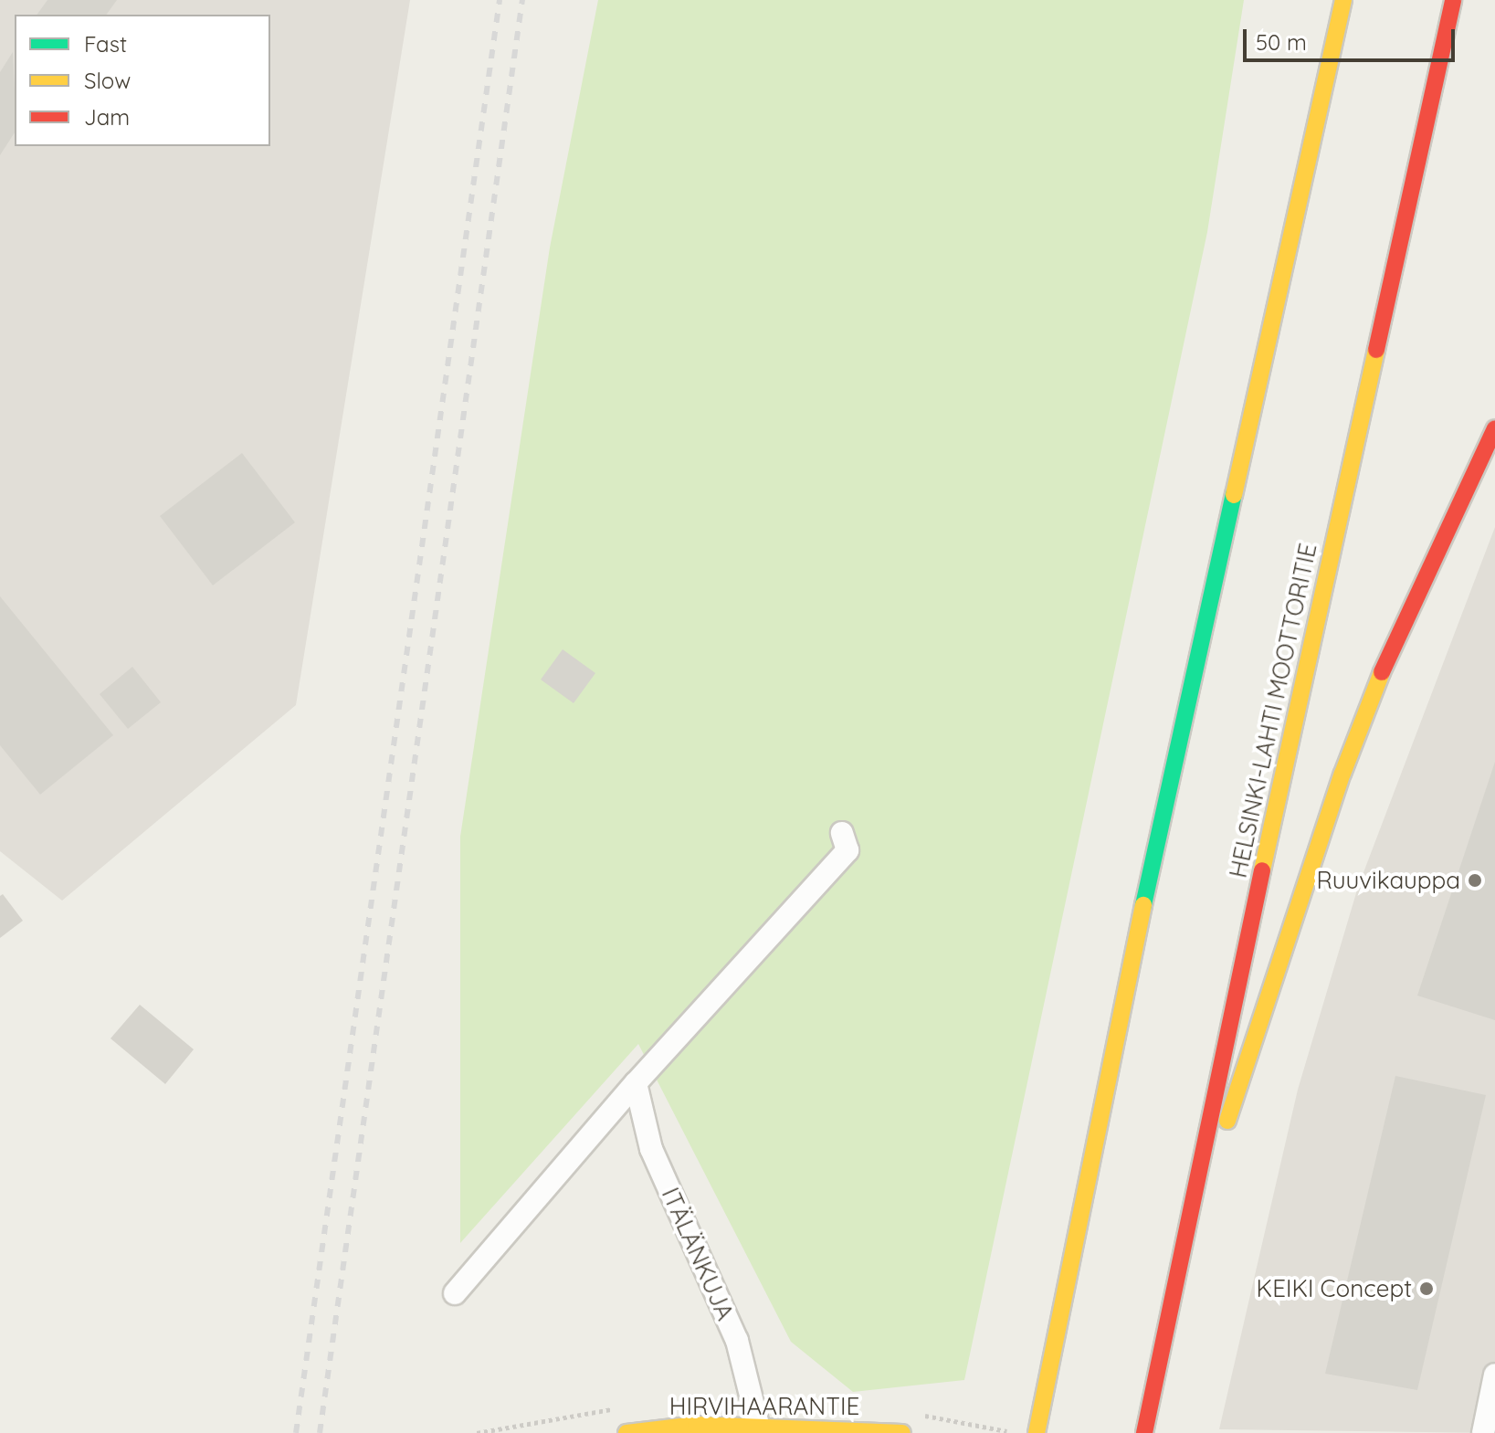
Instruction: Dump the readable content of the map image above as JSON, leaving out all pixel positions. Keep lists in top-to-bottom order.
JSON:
{
  "streets": {
    "main road": ["HELSINKI-LAHTI MOOTTORITIE", "HIRVIHAARANTIE"],
    "street": ["ITÄLÄNKUJA"]
  },
  "crossings": [
    ["ITÄLÄNKUJA", "HIRVIHAARANTIE"]
  ],
  "places": ["Ruuvikauppa", "KEIKI Concept"],
  "legend": ["Fast", "Slow", "Jam"],
  "scale_bar": "50 m"
}
